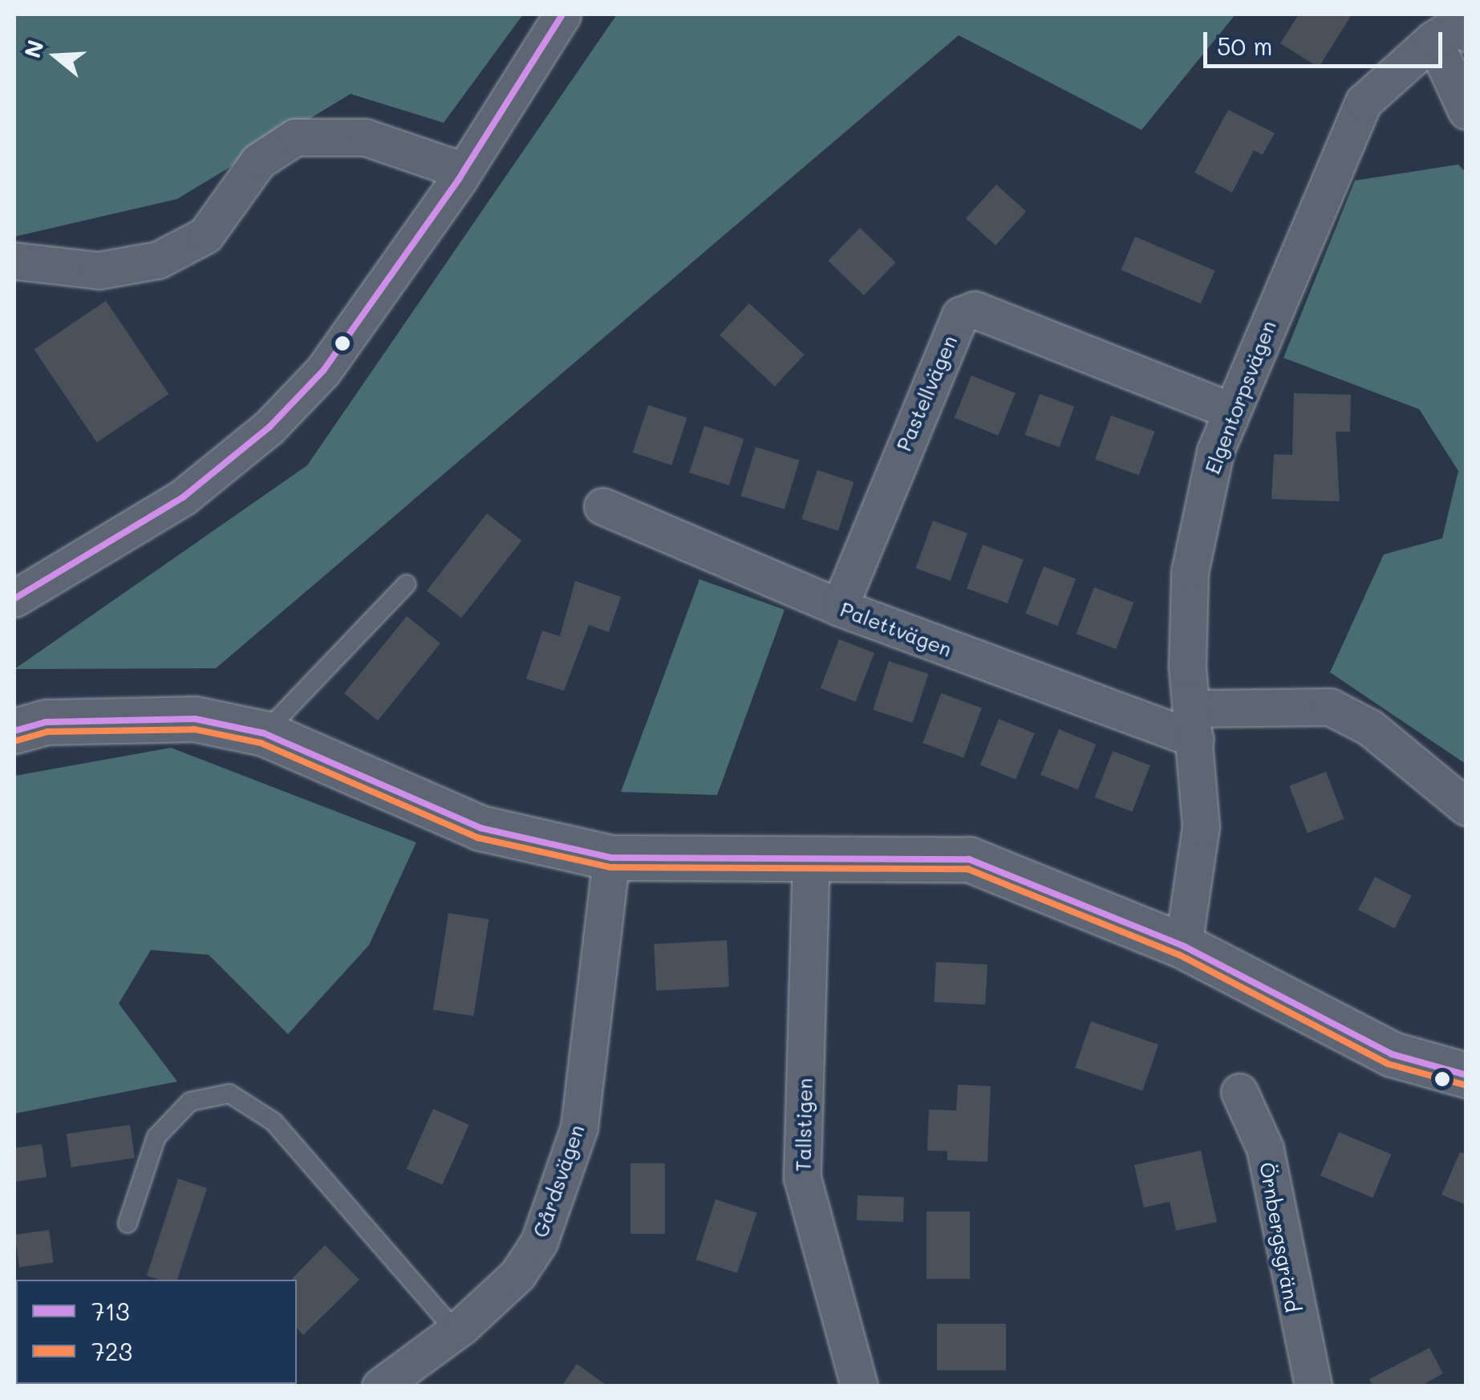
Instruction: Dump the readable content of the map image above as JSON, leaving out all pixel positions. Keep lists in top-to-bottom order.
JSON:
{
  "streets": {
    "street": [
      "Pastellvägen",
      "Elgentorpsvägen",
      "Palettvägen",
      "Tallstigen",
      "Gårdsvägen",
      "Örnbergsgränd"
    ]
  },
  "crossings": [
    ["Pastellvägen", "Elgentorpsvägen"],
    ["Pastellvägen", "Palettvägen"],
    ["Elgentorpsvägen", "Palettvägen"]
  ],
  "lines": ["transit line 713", "transit line 723"],
  "legend": ["713", "723"],
  "scale_bar": "50 m",
  "north": "left"
}
